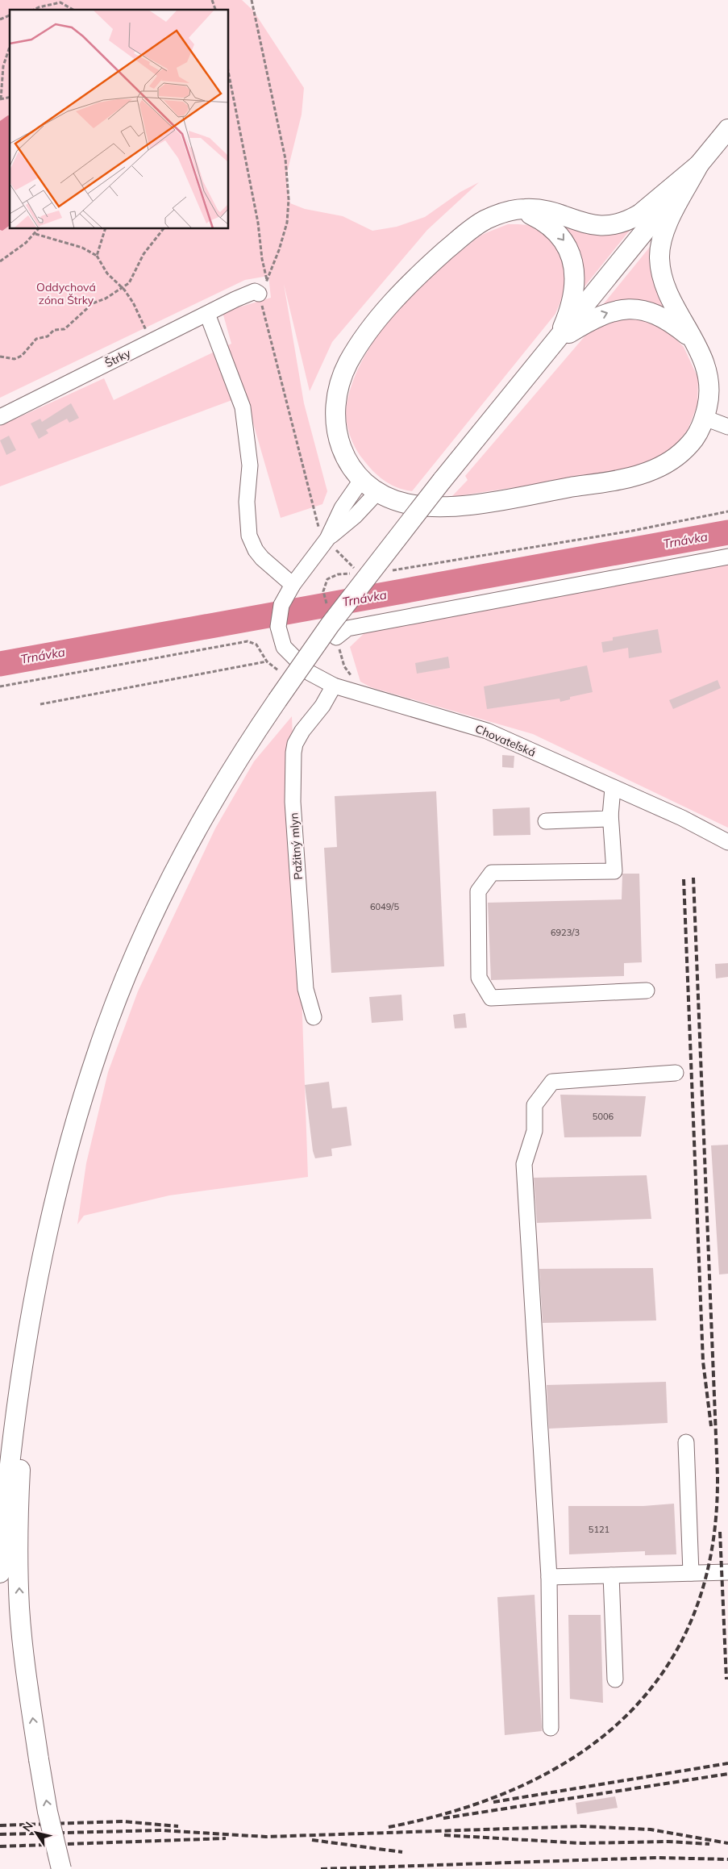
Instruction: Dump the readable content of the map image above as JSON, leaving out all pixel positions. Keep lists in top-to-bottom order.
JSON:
{
  "streets": {
    "street": ["Štrky", "Chovateľská", "Pažitný mlyn"]
  },
  "crossings": [
    ["Chovateľská", "Pažitný mlyn"]
  ],
  "water": ["Trnávka"],
  "parks": ["Oddychová zóna Štrky"],
  "house_numbers": [
    "6049/5",
    "6923/3",
    "5006",
    "5121"
  ],
  "north": "top left"
}
